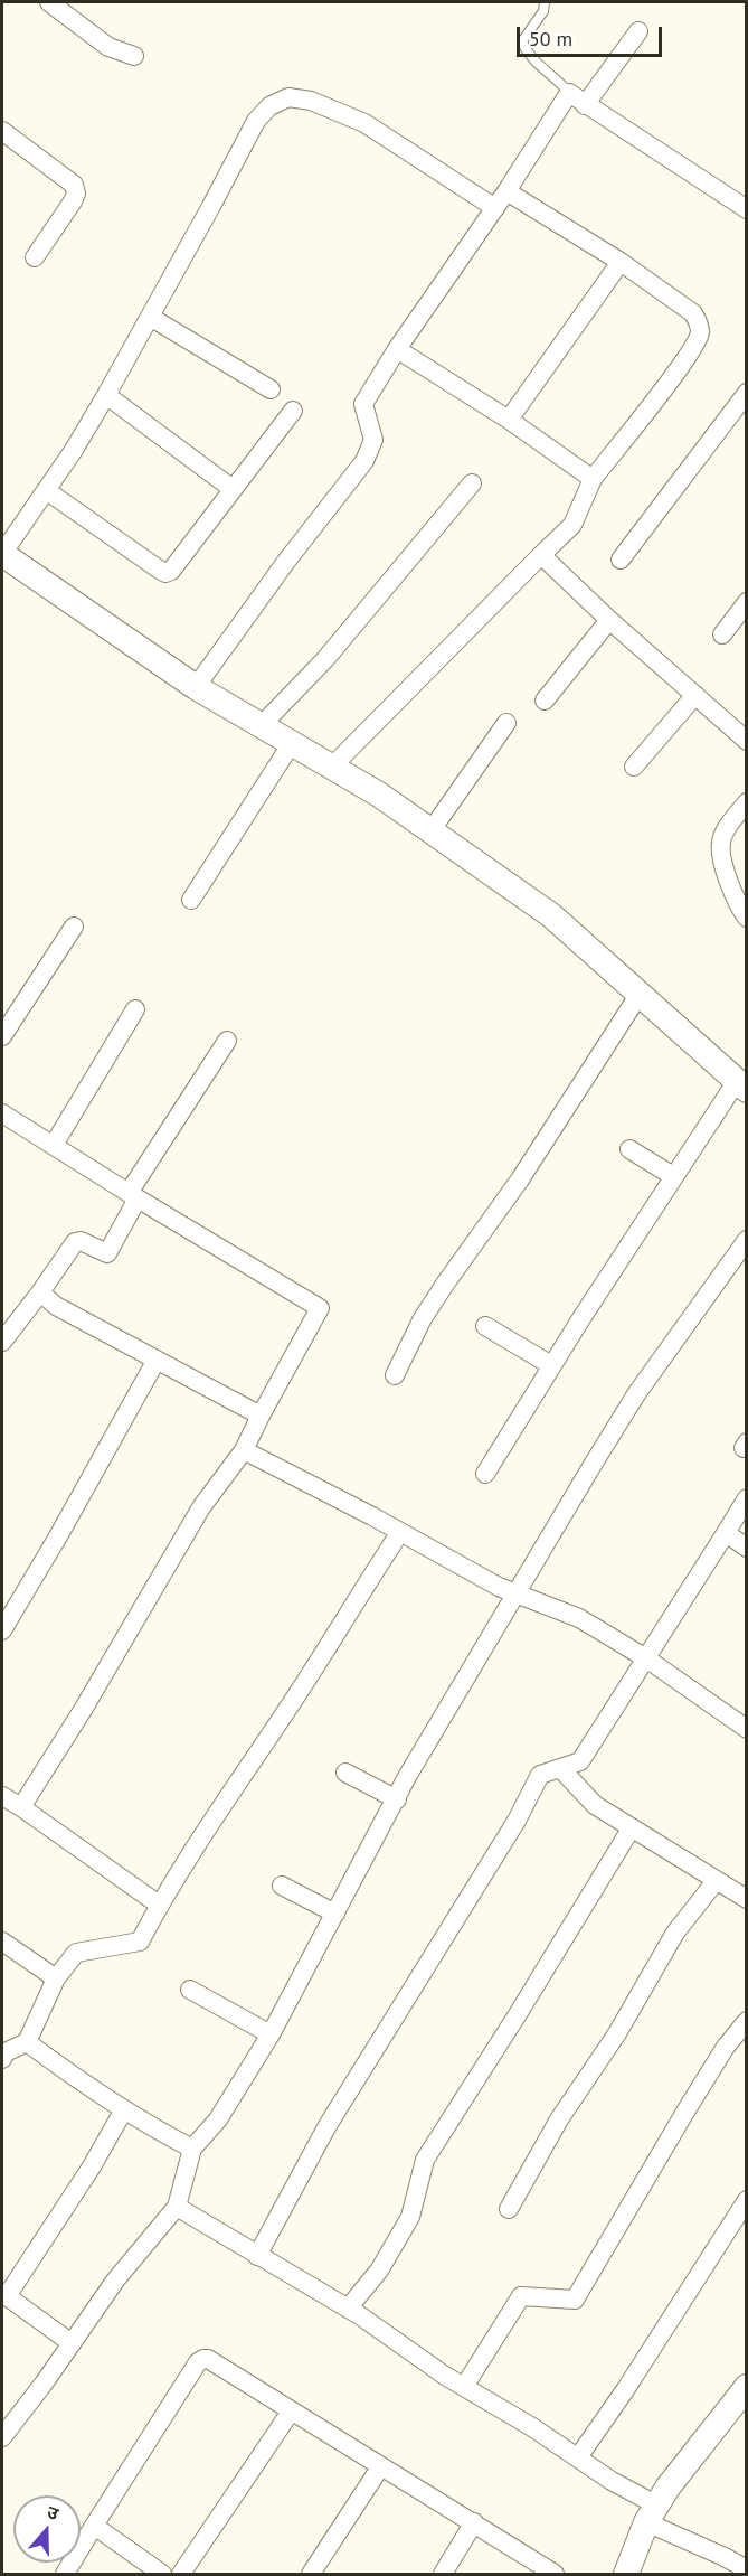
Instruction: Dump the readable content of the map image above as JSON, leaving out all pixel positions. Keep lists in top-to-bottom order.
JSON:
{
  "scale_bar": "50 m",
  "north": "top"
}
